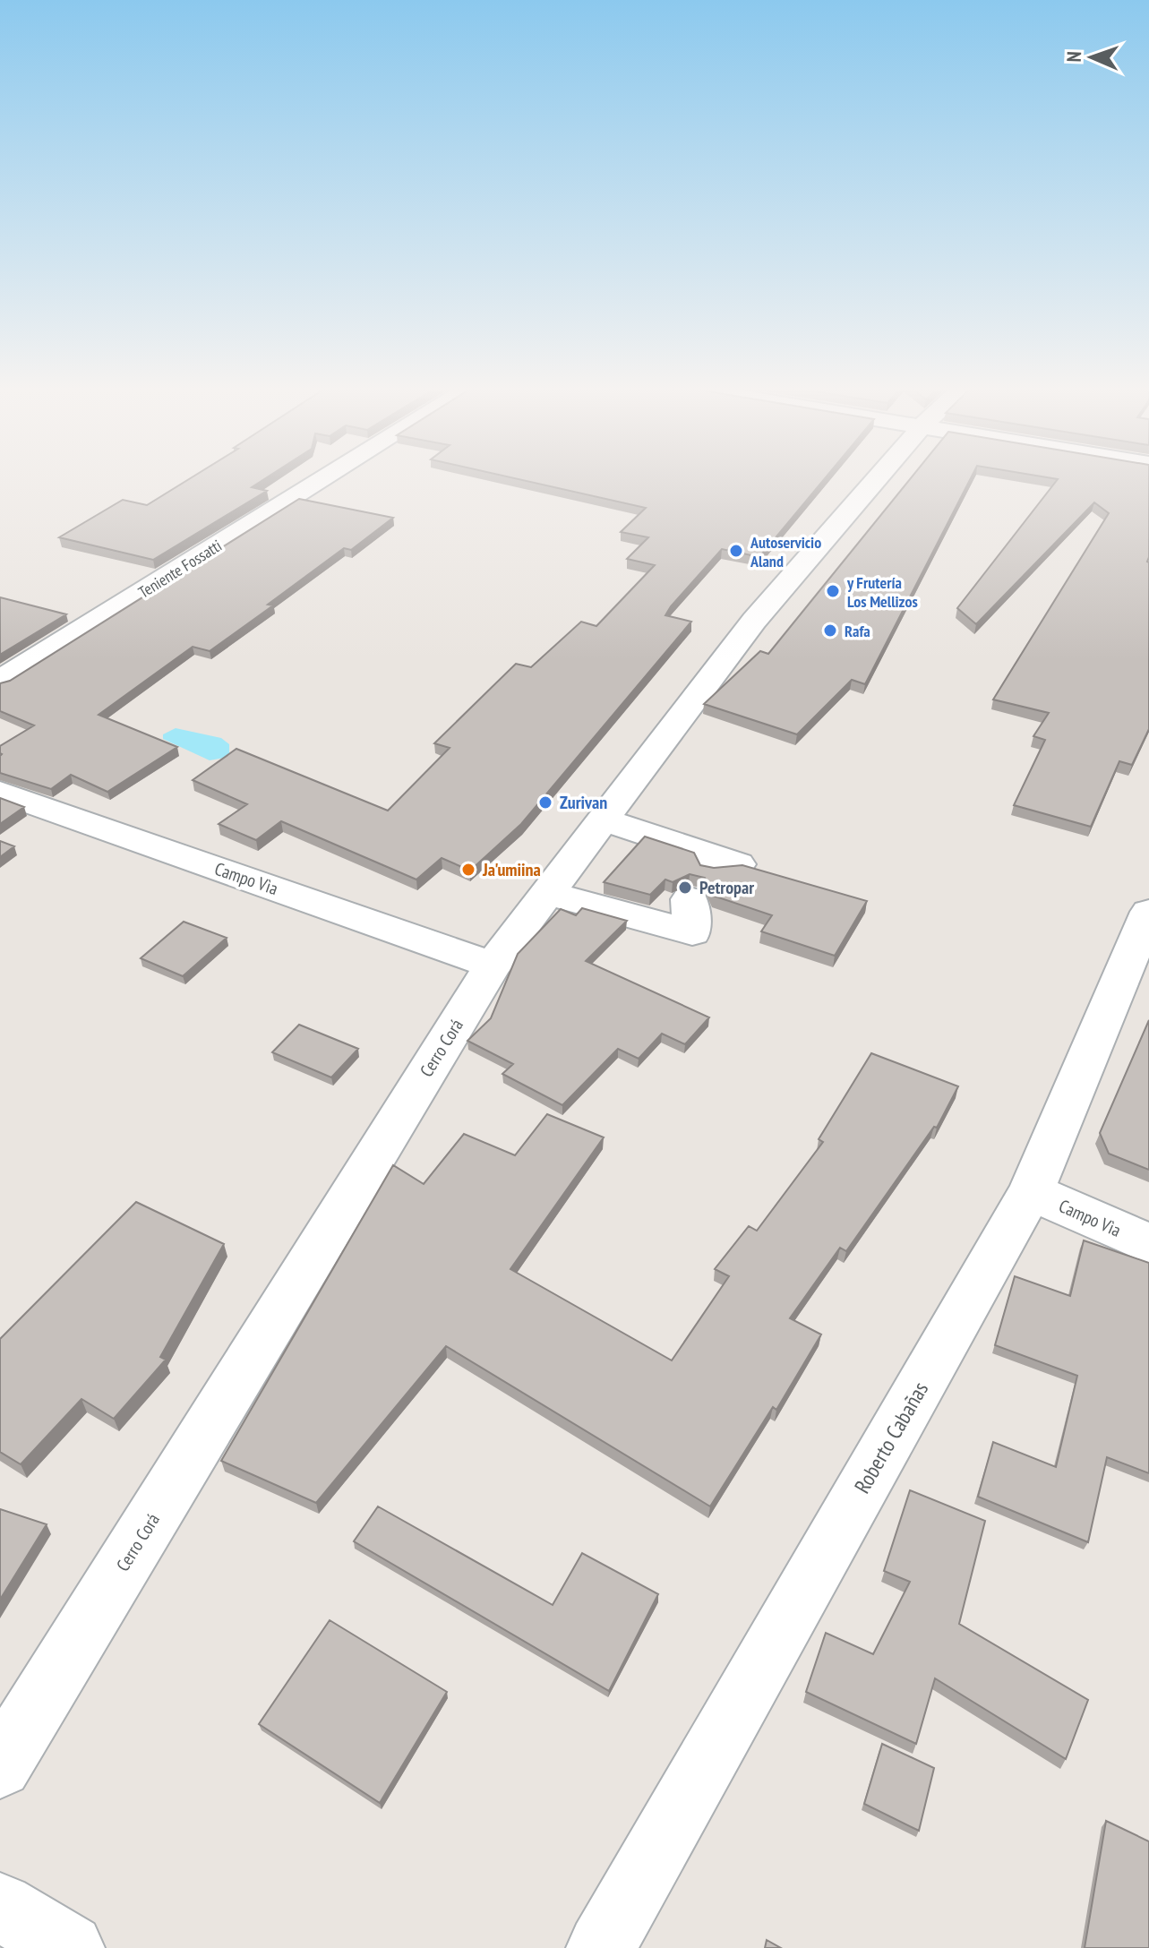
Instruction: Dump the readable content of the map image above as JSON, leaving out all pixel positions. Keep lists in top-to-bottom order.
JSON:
{
  "streets": {
    "street": [
      "Teniente Fossatti",
      "Campo Vìa",
      "Cerro Corá",
      "Roberto Cabañas"
    ]
  },
  "crossings": [
    ["Campo Vìa", "Cerro Corá"],
    ["Campo Vìa", "Roberto Cabañas"]
  ],
  "places": [
    "Autoservicio Aland",
    "y Frutería Los Mellizos",
    "Rafa",
    "Zurivan",
    "Ja'umiina",
    "Petropar"
  ],
  "north": "left"
}
